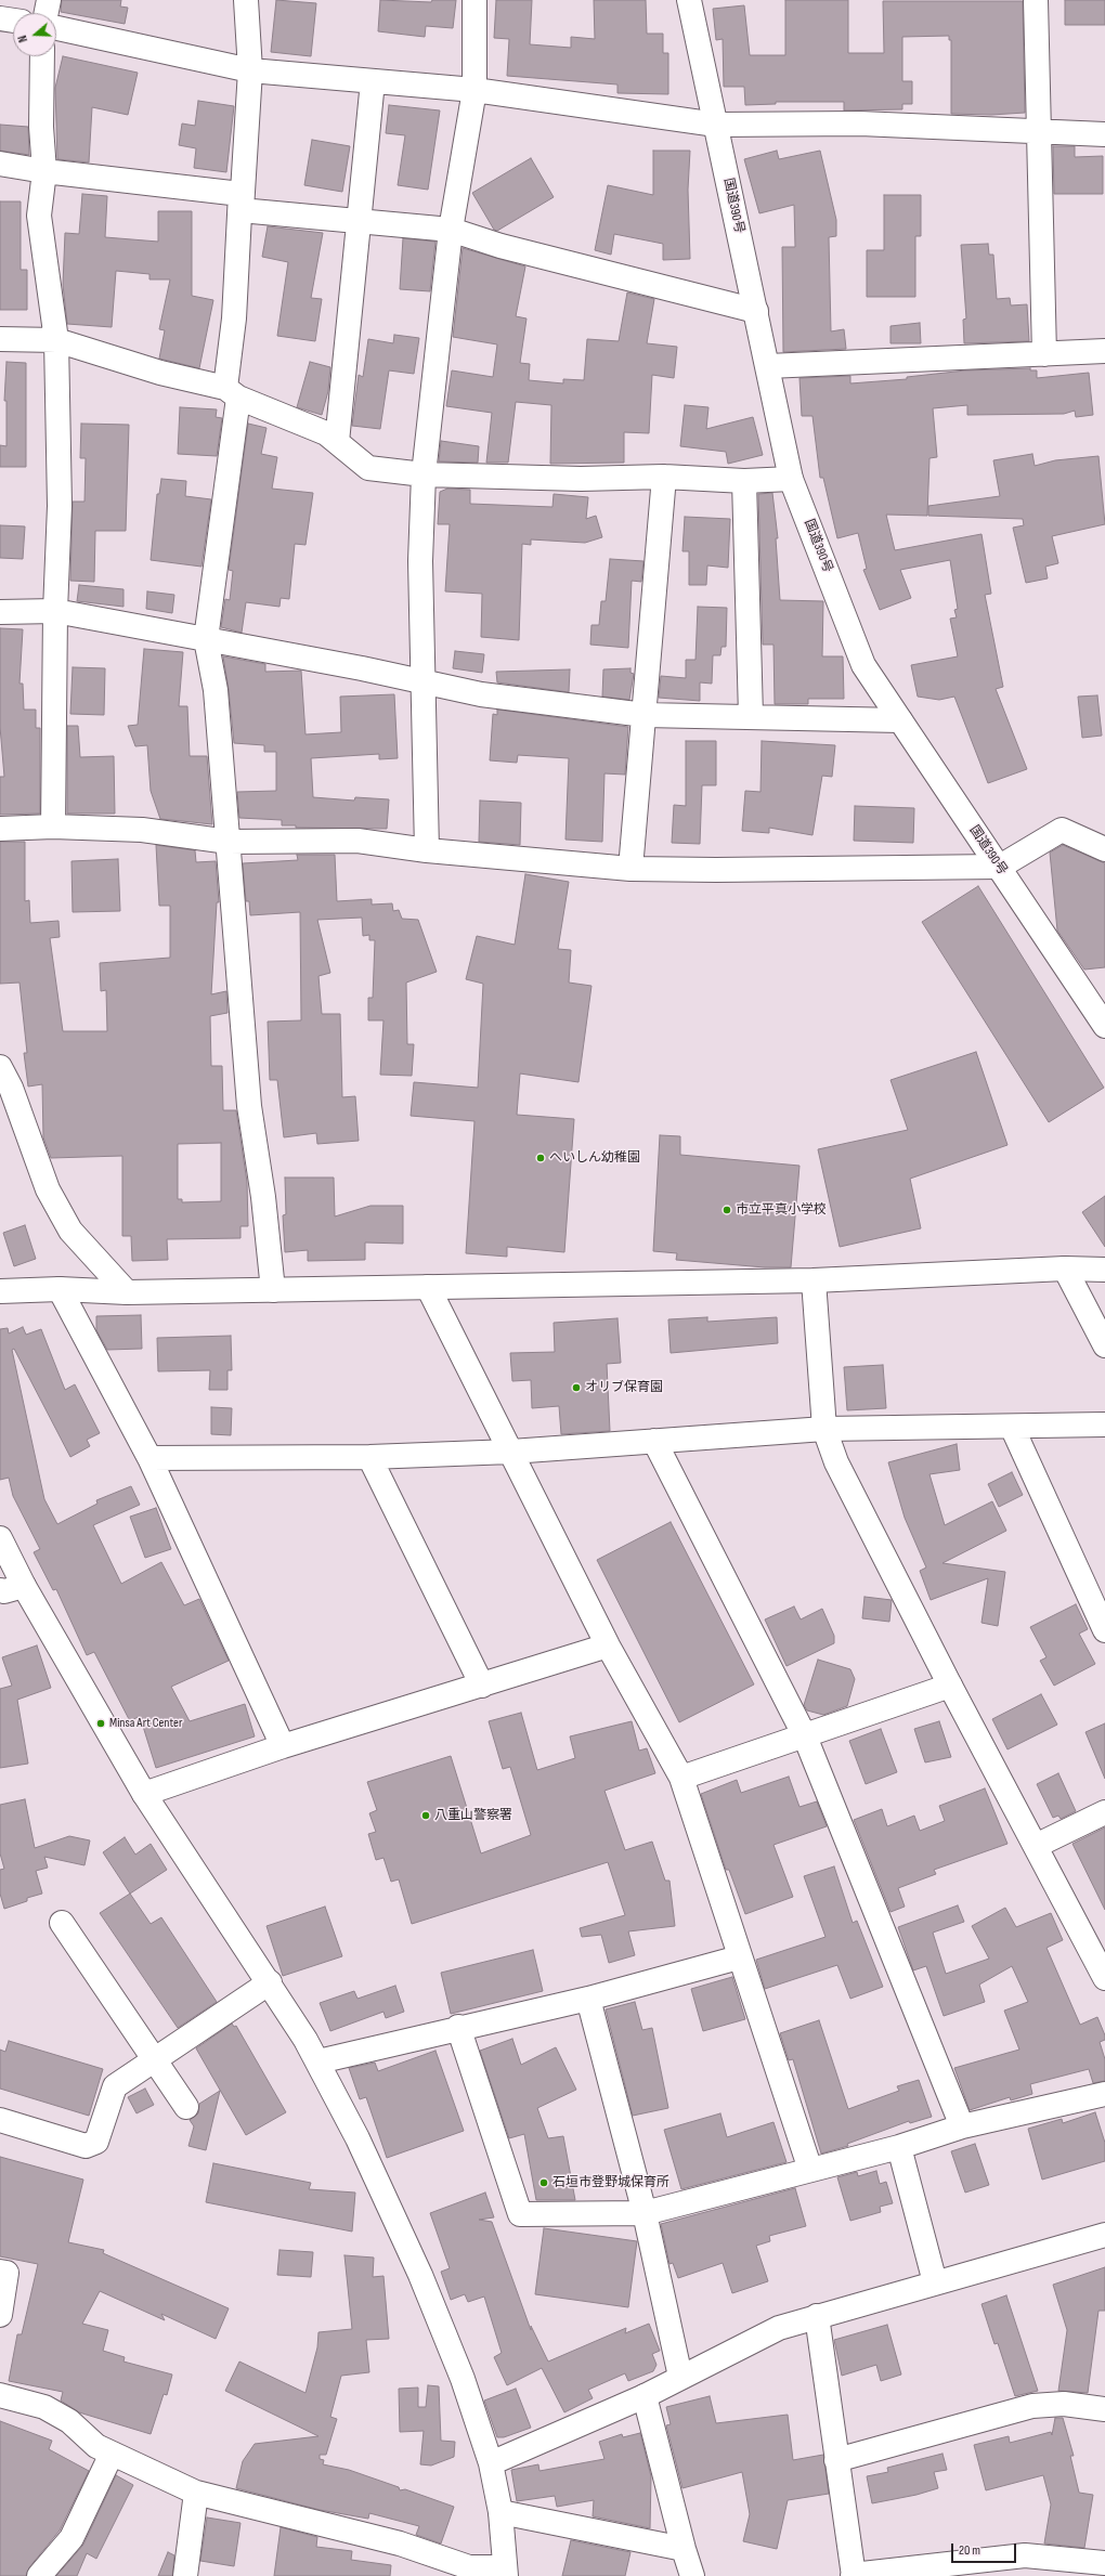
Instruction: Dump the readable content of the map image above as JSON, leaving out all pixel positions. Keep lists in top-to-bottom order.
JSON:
{
  "streets": {
    "main road": ["国道390号"]
  },
  "places": [
    "へいしん幼稚園",
    "市立平真小学校",
    "オリブ保育園",
    "Minsa Art Center",
    "八重山警察署",
    "石垣市登野城保育所"
  ],
  "scale_bar": "20 m",
  "north": "left"
}
